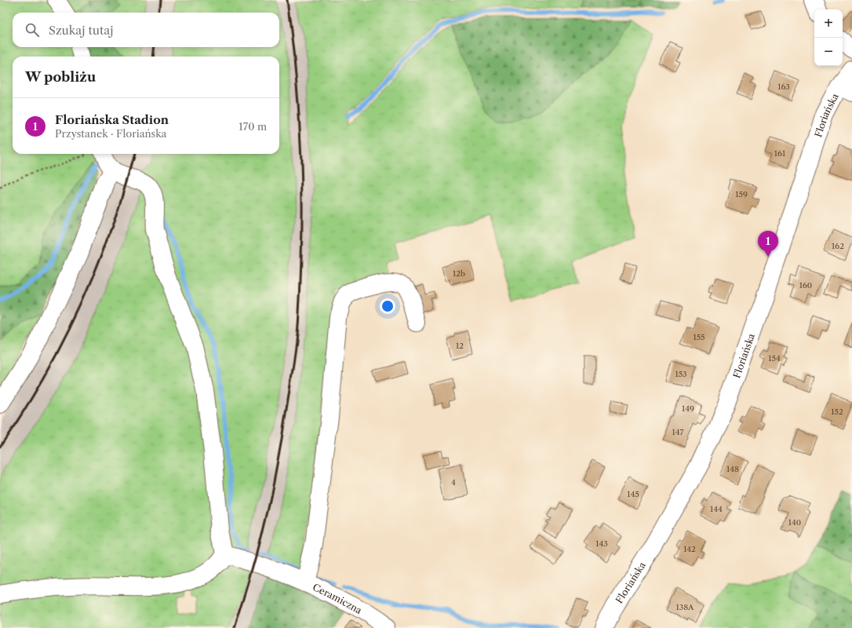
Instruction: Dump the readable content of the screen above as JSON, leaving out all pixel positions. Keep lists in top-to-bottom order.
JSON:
{
  "streets": {
    "street": ["Floriańska", "Ceramiczna"]
  },
  "house_numbers": [
    "163",
    "161",
    "159",
    "162",
    "12b",
    "160",
    "155",
    "12",
    "154",
    "153",
    "149",
    "152",
    "147",
    "148",
    "4",
    "145",
    "144",
    "140",
    "143",
    "142",
    "138A"
  ],
  "page": {
    "map_buttons": ["+", "−"],
    "search": "Szukaj tutaj",
    "heading": "W pobliżu",
    "list": [
      {
        "mark": "1",
        "name": "Floriańska Stadion",
        "note": "Przystanek · Floriańska",
        "value": "170 m"
      }
    ],
    "pins": "1"
  }
}
